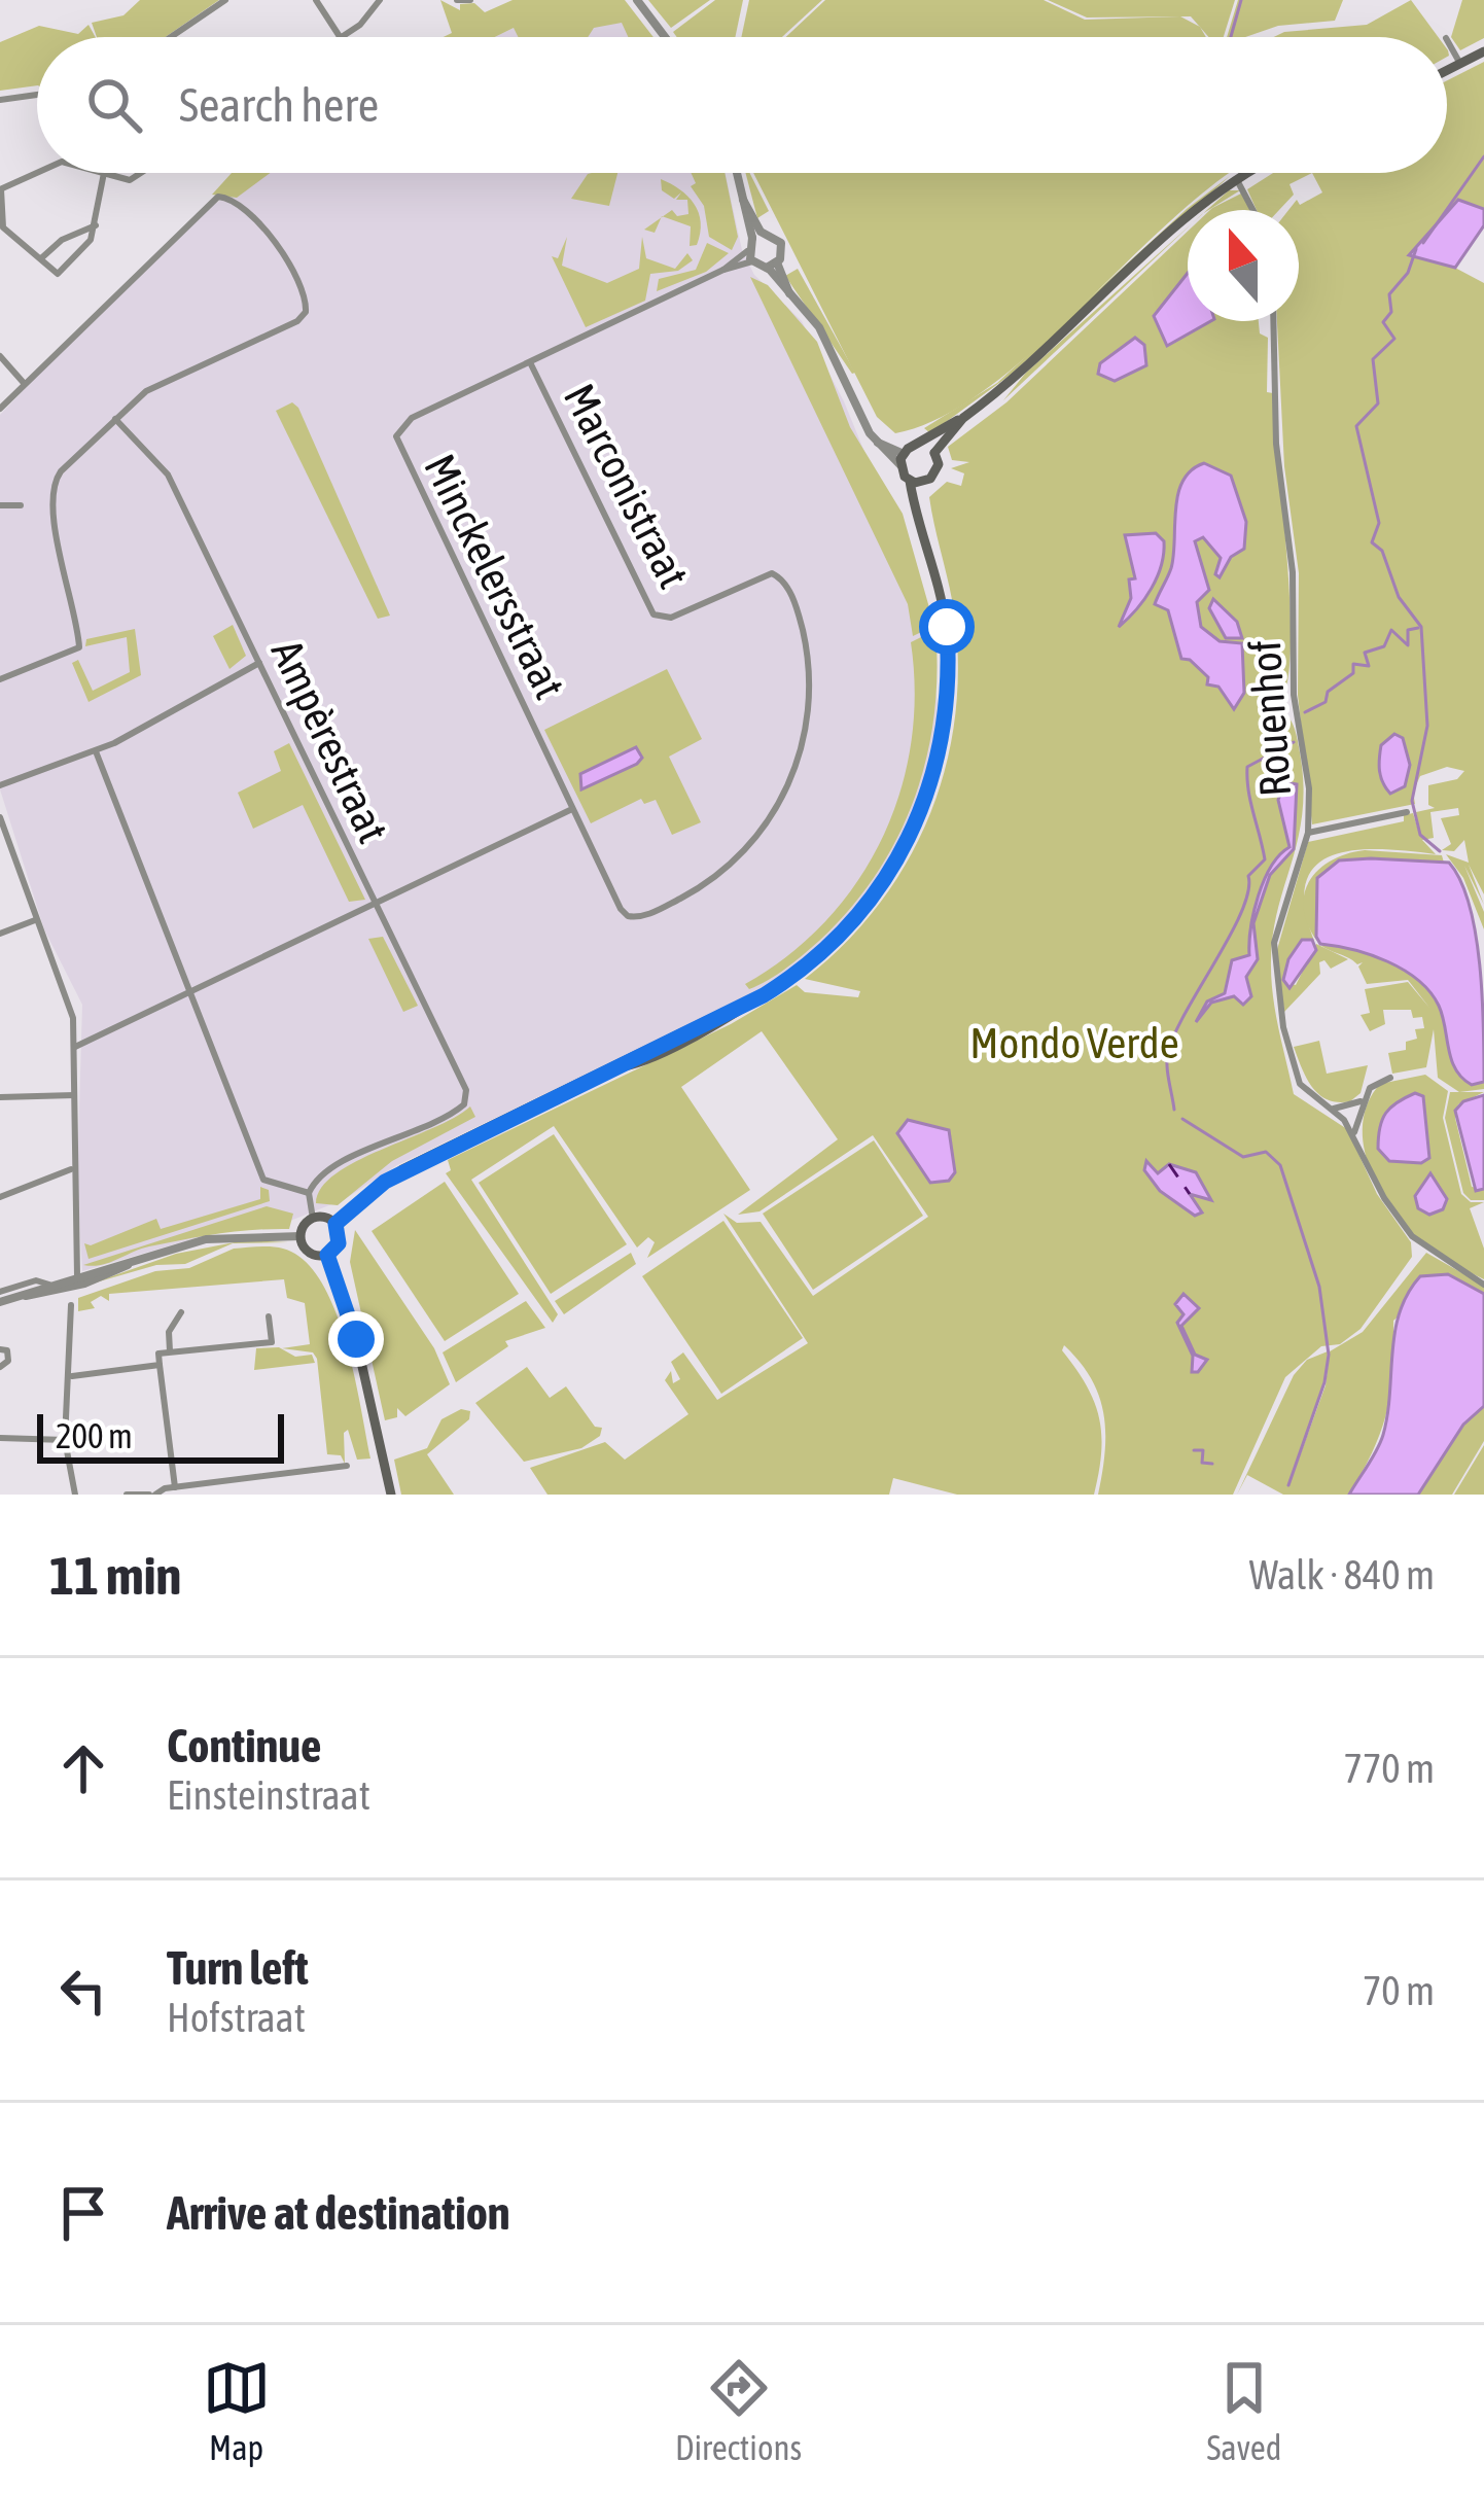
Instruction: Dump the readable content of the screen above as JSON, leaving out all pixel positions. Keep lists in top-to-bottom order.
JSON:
{
  "streets": {
    "street": [
      "Marconistraat",
      "Minckelersstraat",
      "Rouenhof",
      "Ampèrestraat"
    ]
  },
  "crossings": [
    ["Marconistraat", "Minckelersstraat"]
  ],
  "parks": ["Mondo Verde"],
  "scale_bar": "200 m",
  "north": "top",
  "page": {
    "search": "Search here",
    "scale": "200 m",
    "heading": ["11 min", "Walk · 840 m"],
    "list": [
      ["Continue", "Einsteinstraat", "770 m"],
      ["Turn left", "Hofstraat", "70 m"],
      "Arrive at destination"
    ],
    "nav": ["Map", "Directions", "Saved"]
  }
}
